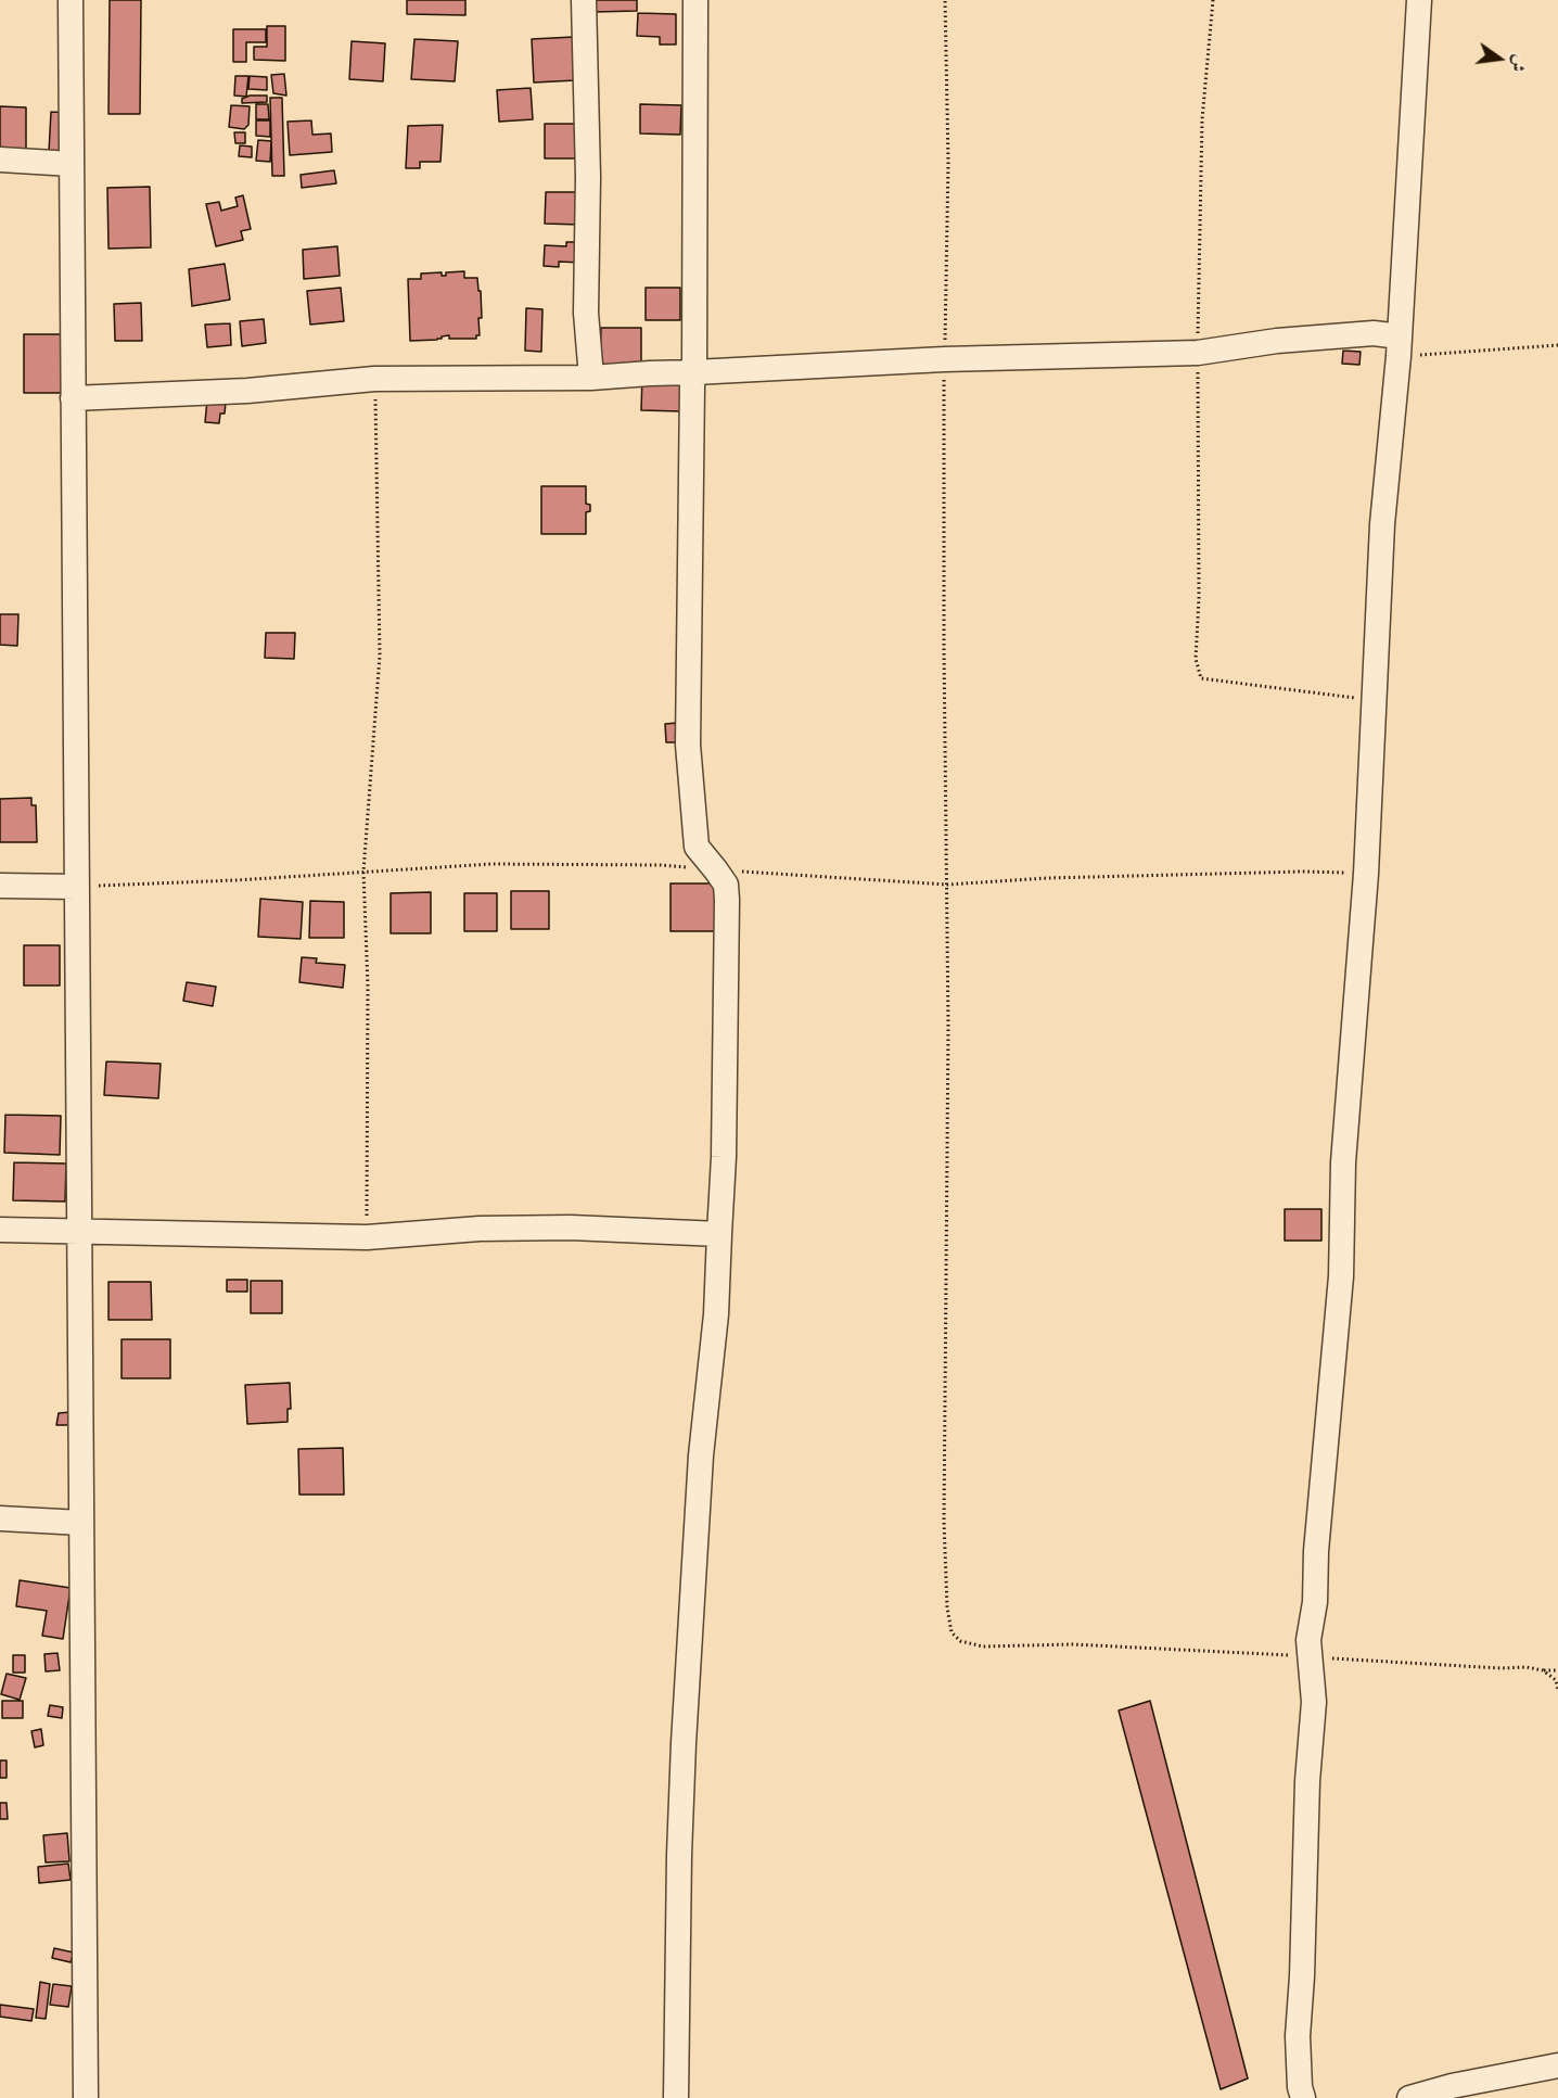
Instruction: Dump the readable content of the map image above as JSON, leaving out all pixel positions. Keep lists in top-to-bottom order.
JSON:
{
  "north": "right"
}
